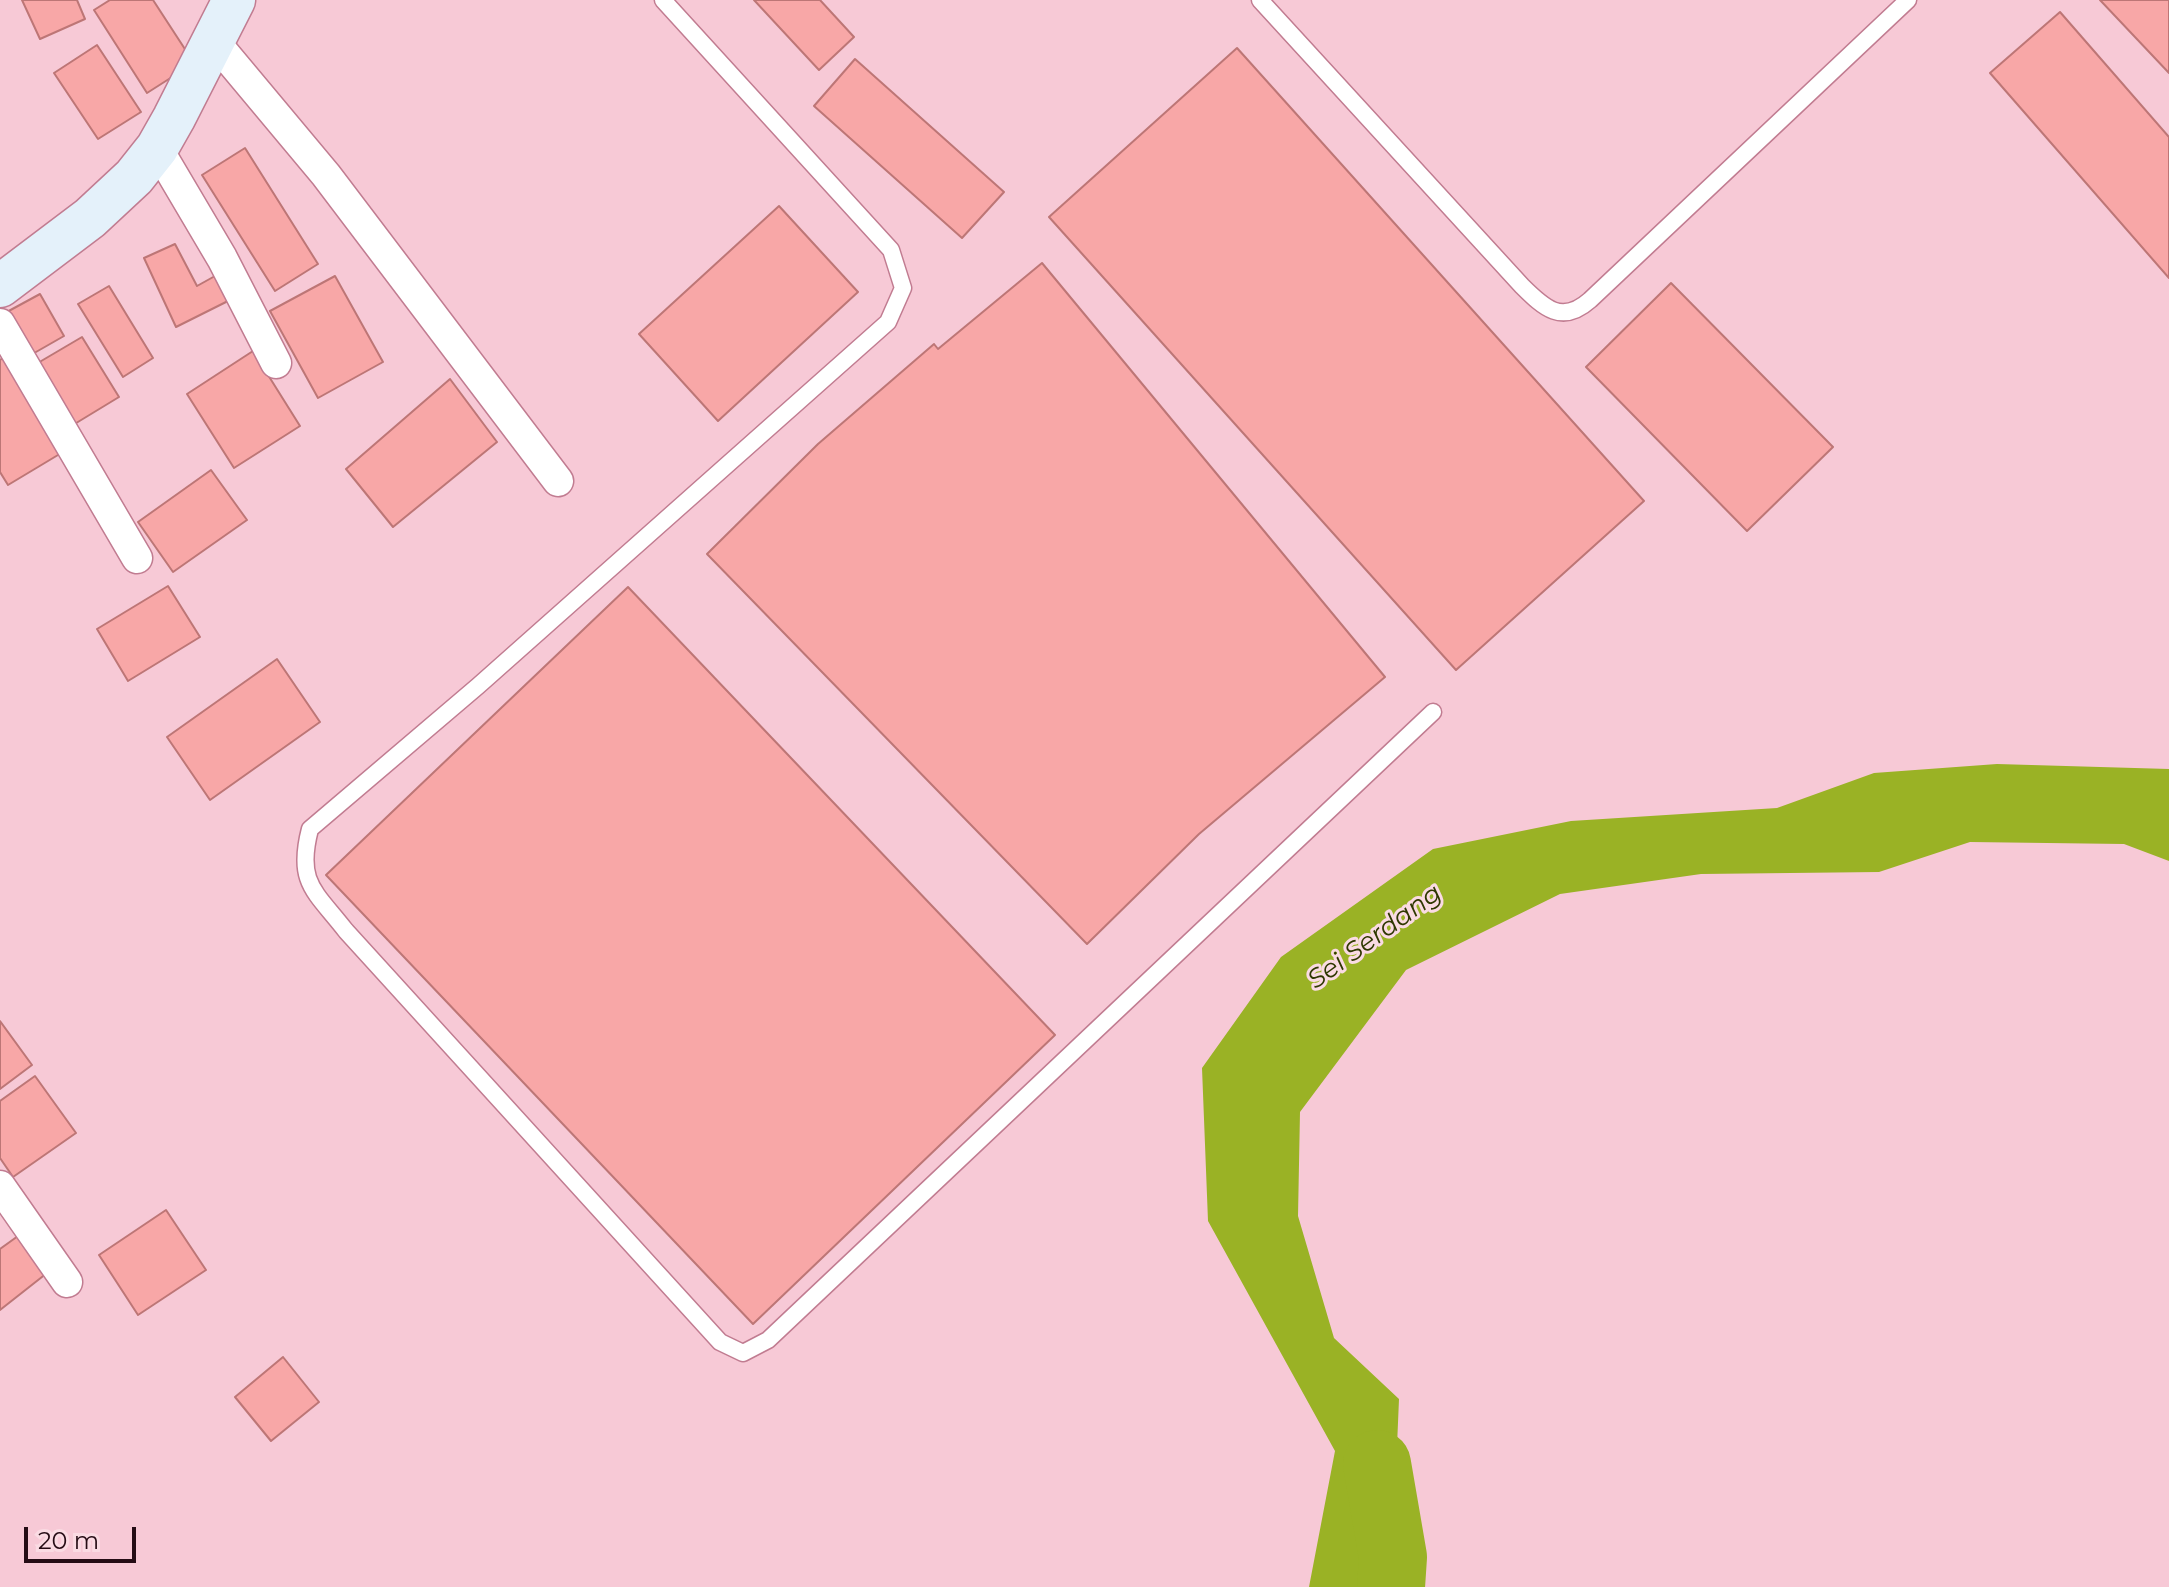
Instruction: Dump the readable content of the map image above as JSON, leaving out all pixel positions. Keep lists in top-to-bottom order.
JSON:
{
  "water": ["Sei Serdang"],
  "scale_bar": "20 m"
}
